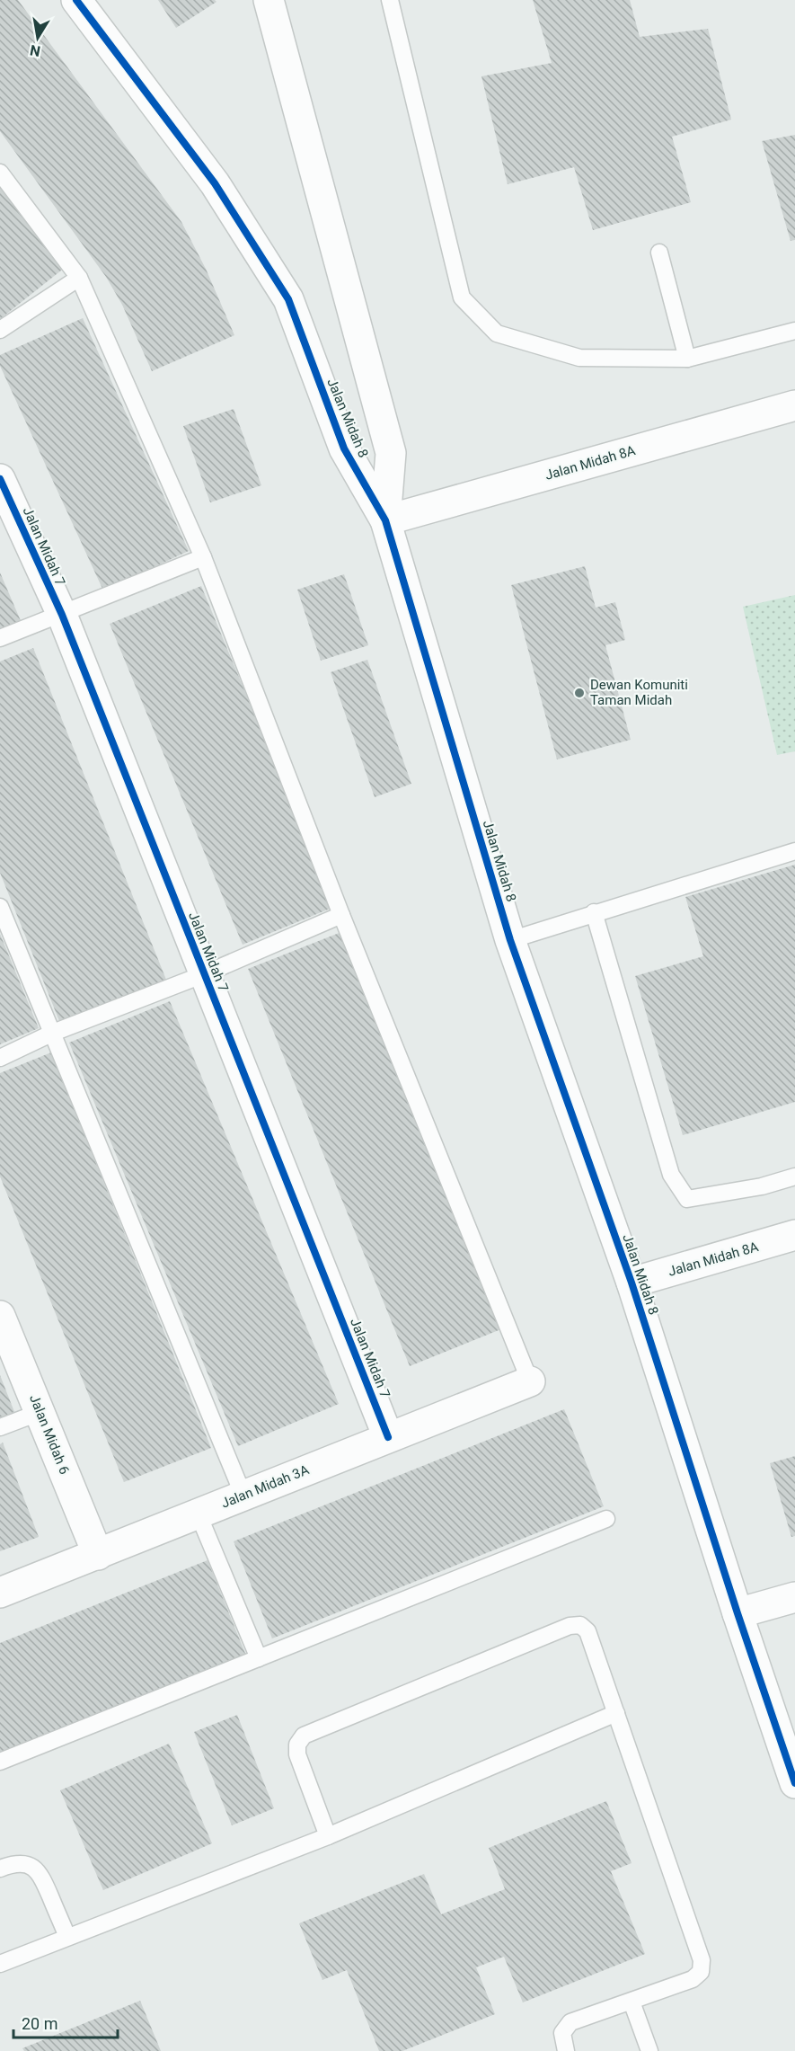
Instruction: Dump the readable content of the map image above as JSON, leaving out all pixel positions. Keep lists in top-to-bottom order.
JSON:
{
  "streets": {
    "street": [
      "Jalan Midah 8",
      "Jalan Midah 8A",
      "Jalan Midah 7",
      "Jalan Midah 6",
      "Jalan Midah 3A"
    ]
  },
  "crossings": [
    ["Jalan Midah 8", "Jalan Midah 8A"],
    ["Jalan Midah 7", "Jalan Midah 3A"],
    ["Jalan Midah 6", "Jalan Midah 3A"]
  ],
  "places": ["Dewan Komuniti Taman Midah"],
  "scale_bar": "20 m",
  "north": "bottom"
}
